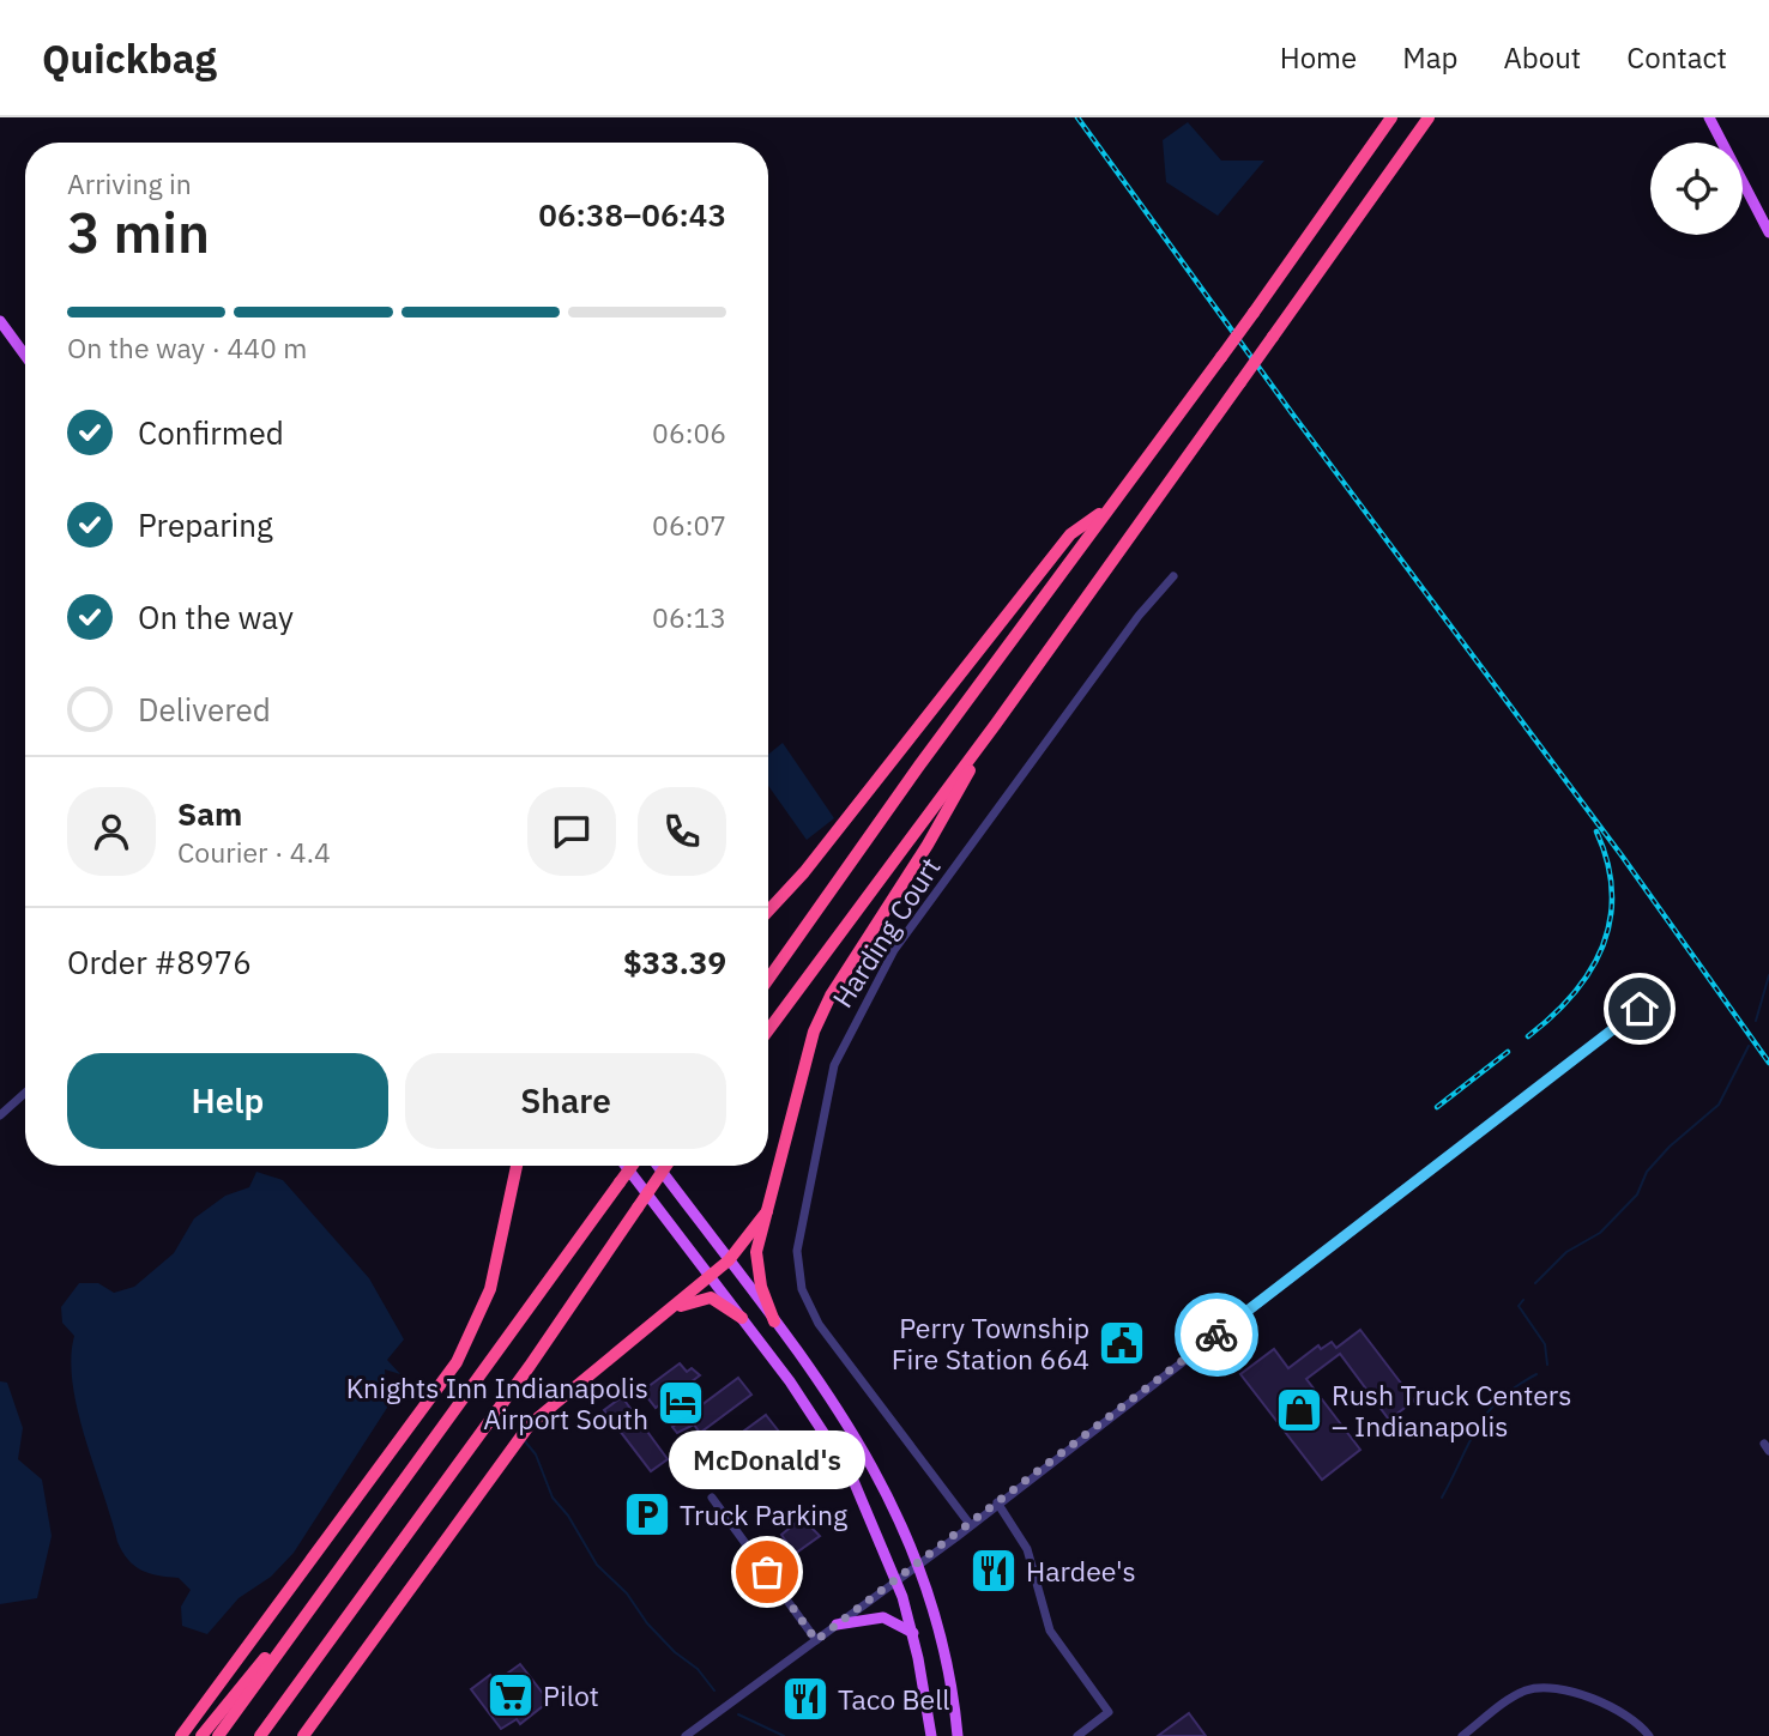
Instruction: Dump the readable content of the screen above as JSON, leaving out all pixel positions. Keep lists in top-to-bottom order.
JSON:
{
  "streets": {
    "street": ["Harding Court"]
  },
  "places": {
    "public building": ["Perry Township Fire Station 664"],
    "hotel": ["Knights Inn Indianapolis Airport South"],
    "shop": ["Rush Truck Centers – Indianapolis"],
    "parking": ["Truck Parking"],
    "restaurant": ["Hardee's", "Taco Bell"],
    "other": ["McDonald's"],
    "supermarket": ["Pilot"]
  },
  "page": {
    "header": "Quickbag",
    "nav": [
      "Home",
      "Map",
      "About",
      "Contact"
    ],
    "heading": ["3 min", "Arriving in", "06:38–06:43"],
    "panel": [
      "Sam",
      "Courier · 4.4",
      "Order #8976",
      "$33.39"
    ],
    "bar": "On the way · 440 m",
    "list": [
      ["Confirmed", "06:06"],
      ["Preparing", "06:07"],
      ["On the way", "06:13"],
      "Delivered"
    ],
    "buttons": ["Help", "Share"],
    "bubble": "McDonald's"
  }
}
